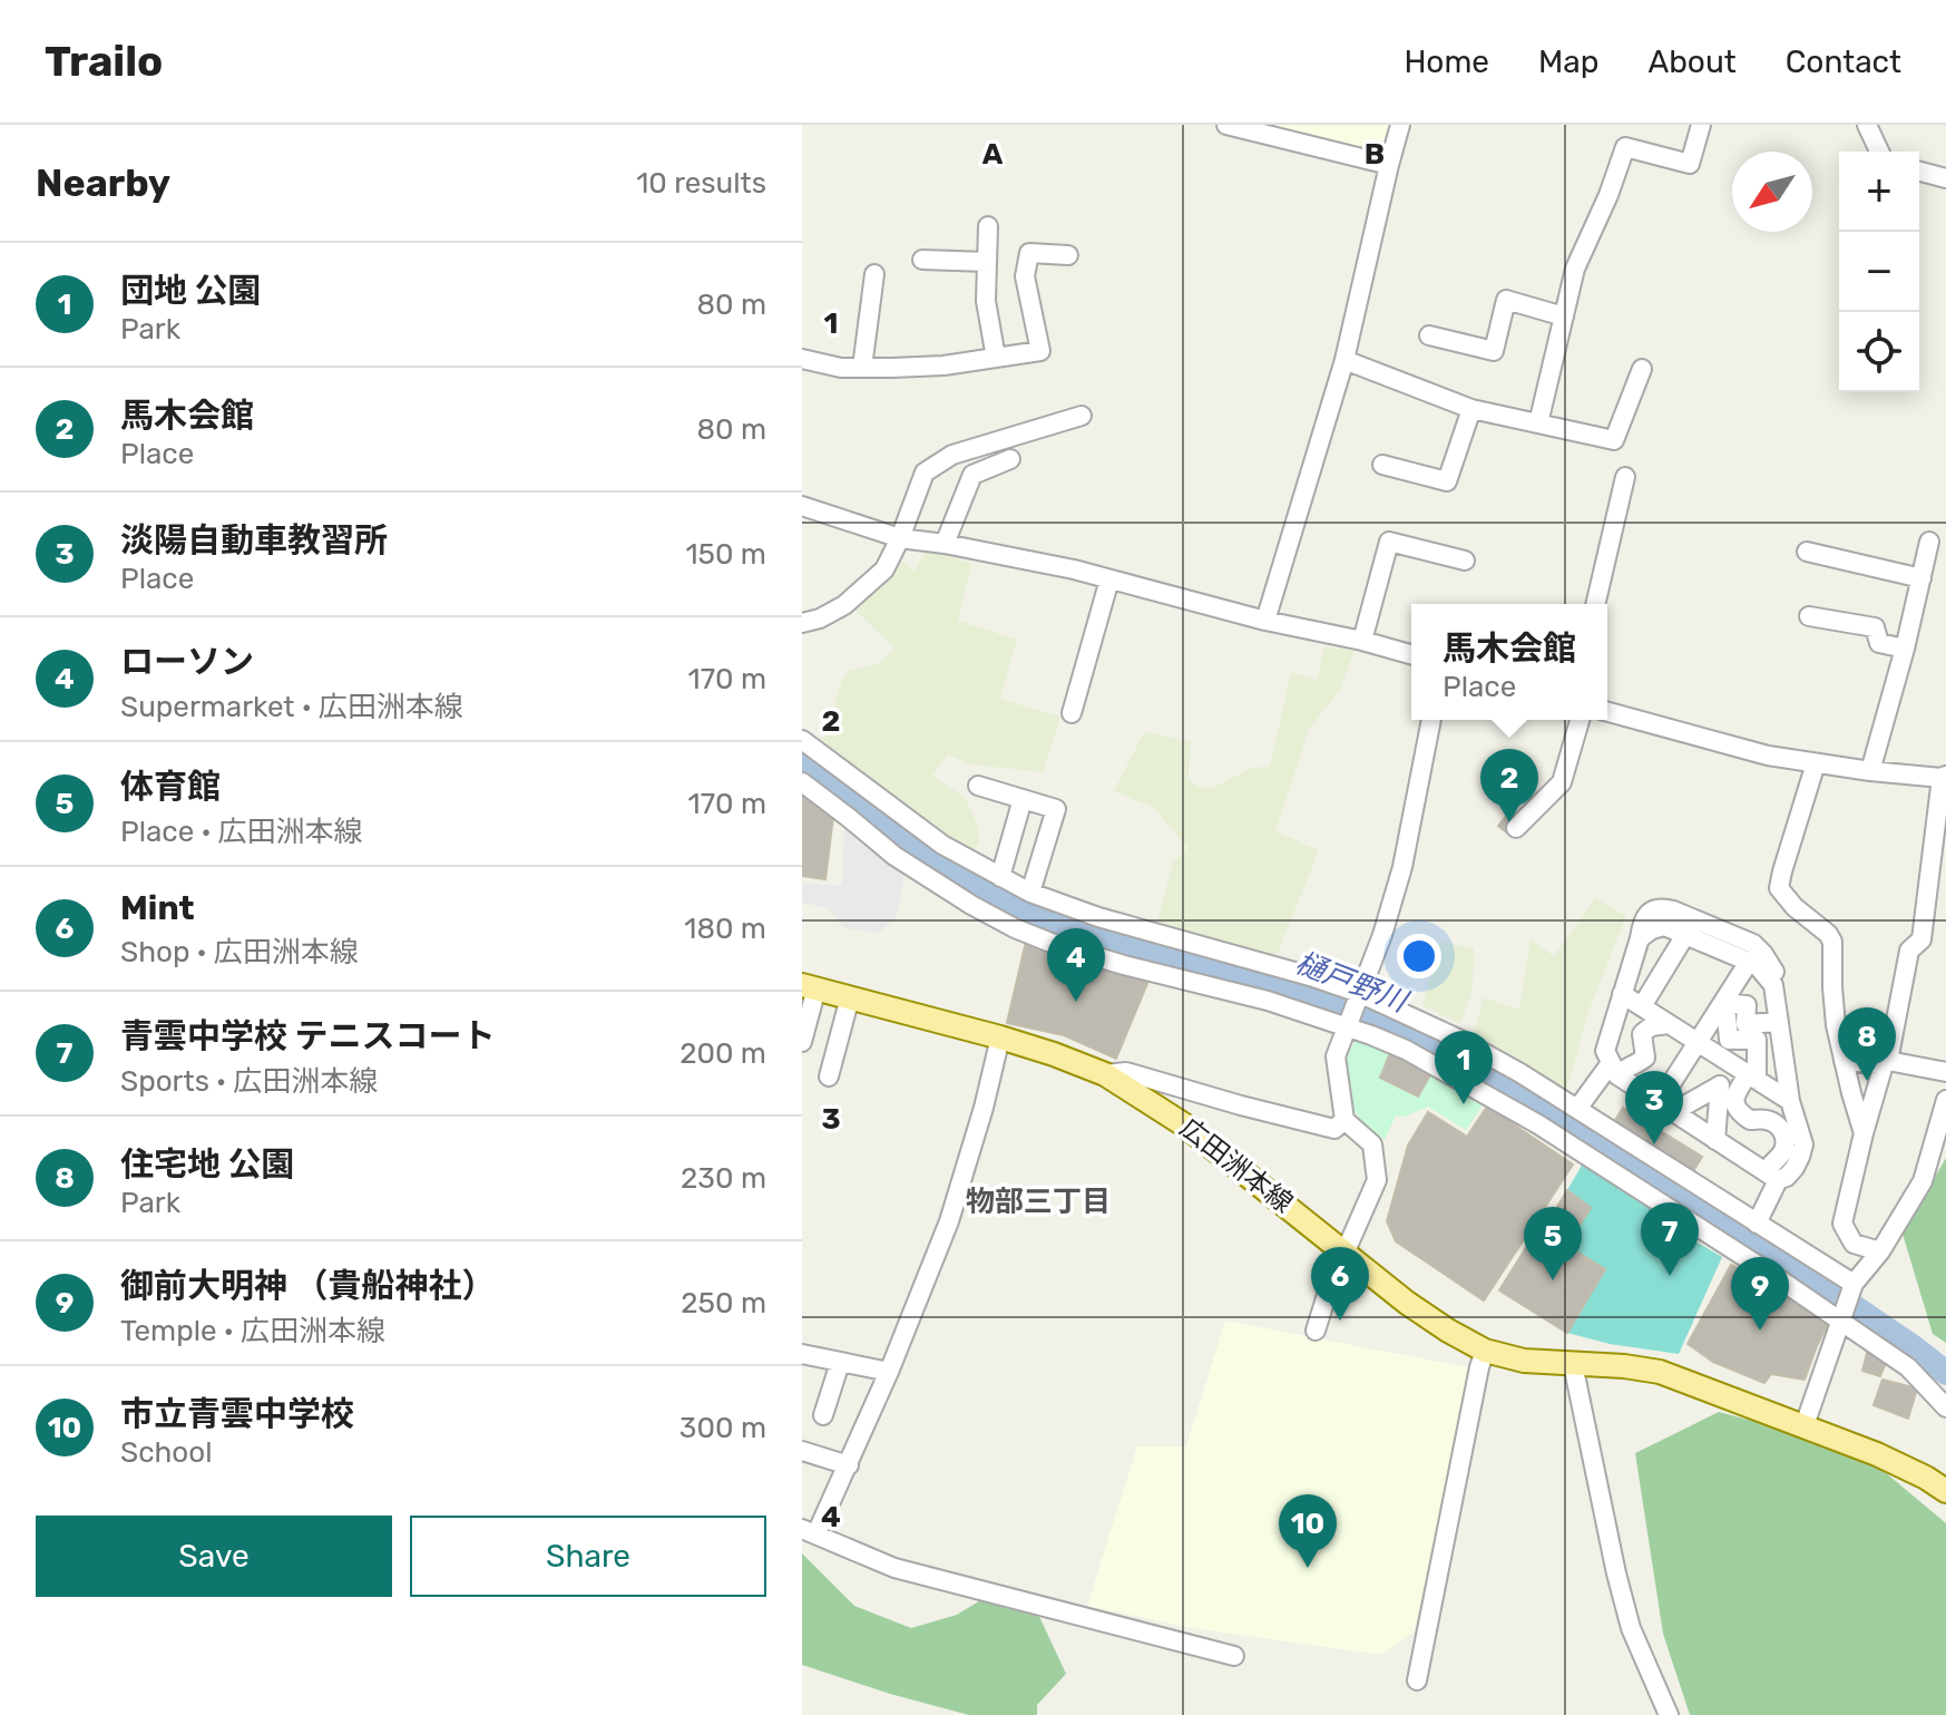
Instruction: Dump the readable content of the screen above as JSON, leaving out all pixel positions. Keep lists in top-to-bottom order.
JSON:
{
  "streets": {
    "main road": ["広田洲本線"]
  },
  "districts": ["物部三丁目"],
  "water": ["樋戸野川"],
  "north": "bottom left",
  "page": {
    "header": "Trailo",
    "nav": [
      "Home",
      "Map",
      "About",
      "Contact"
    ],
    "heading": ["Nearby", "10 results"],
    "map_buttons": ["+", "−"],
    "list": [
      {
        "mark": "1",
        "name": "団地 公園",
        "note": "Park",
        "value": "80 m"
      },
      {
        "mark": "2",
        "name": "馬木会館",
        "note": "Place",
        "value": "80 m"
      },
      {
        "mark": "3",
        "name": "淡陽自動車教習所",
        "note": "Place",
        "value": "150 m"
      },
      {
        "mark": "4",
        "name": "ローソン",
        "note": "Supermarket · 広田洲本線",
        "value": "170 m"
      },
      {
        "mark": "5",
        "name": "体育館",
        "note": "Place · 広田洲本線",
        "value": "170 m"
      },
      {
        "mark": "6",
        "name": "Mint",
        "note": "Shop · 広田洲本線",
        "value": "180 m"
      },
      {
        "mark": "7",
        "name": "青雲中学校 テニスコート",
        "note": "Sports · 広田洲本線",
        "value": "200 m"
      },
      {
        "mark": "8",
        "name": "住宅地 公園",
        "note": "Park",
        "value": "230 m"
      },
      {
        "mark": "9",
        "name": "御前大明神 （貴船神社）",
        "note": "Temple · 広田洲本線",
        "value": "250 m"
      },
      {
        "mark": "10",
        "name": "市立青雲中学校",
        "note": "School",
        "value": "300 m"
      }
    ],
    "popup": ["馬木会館", "Place"],
    "pins": [
      "2",
      "4",
      "8",
      "1",
      "3",
      "7",
      "5",
      "6",
      "9",
      "10"
    ],
    "buttons": ["Save", "Share"]
  },
  "grid": {
    "columns": ["A", "B"],
    "rows": [
      "1",
      "2",
      "3",
      "4"
    ]
  }
}
